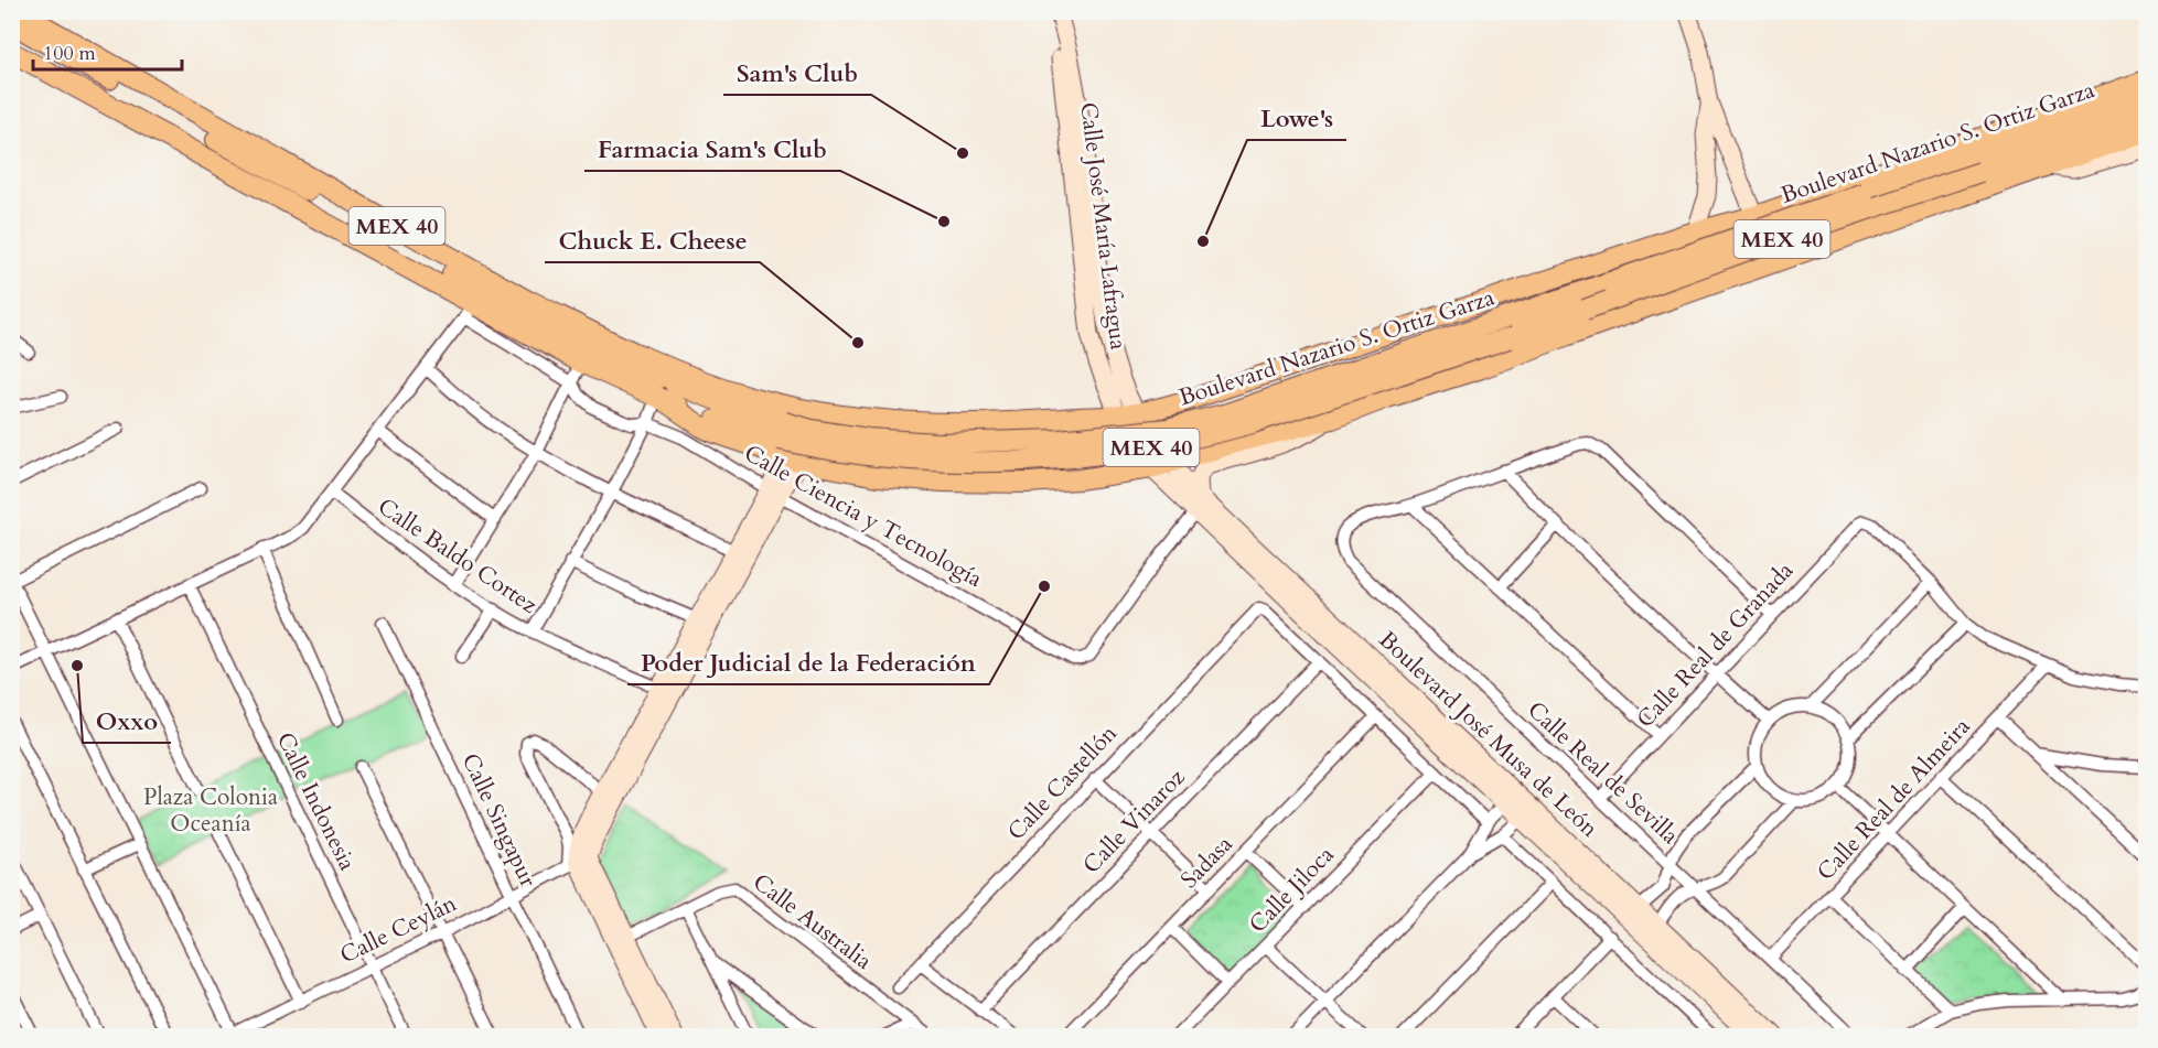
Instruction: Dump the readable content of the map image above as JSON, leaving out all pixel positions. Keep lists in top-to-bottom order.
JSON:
{
  "streets": {
    "highway": ["Boulevard Nazario S. Ortiz Garza", "MEX 40"],
    "main road": ["Calle José María Lafragua", "Boulevard José Musa de León"],
    "street": [
      "Calle Ciencia y Tecnología",
      "Calle Baldo Cortez",
      "Calle Real de Granada",
      "Calle Real de Sevilla",
      "Calle Castellón",
      "Calle Real de Almeira",
      "Calle Indonesia",
      "Calle Singapur",
      "Calle Vinaroz",
      "Sadasa",
      "Calle Jiloca",
      "Calle Australia",
      "Calle Ceylán"
    ]
  },
  "crossings": [
    ["Boulevard Nazario S. Ortiz Garza", "Calle Ciencia y Tecnología"],
    ["Calle José María Lafragua", "Boulevard José Musa de León"],
    ["Calle Ciencia y Tecnología", "Boulevard José Musa de León"],
    ["Calle Real de Granada", "Calle Real de Sevilla"],
    ["Calle Real de Sevilla", "Calle Real de Almeira"],
    ["Calle Castellón", "Calle Vinaroz"],
    ["Calle Indonesia", "Calle Ceylán"],
    ["Calle Singapur", "Calle Ceylán"]
  ],
  "parks": ["Plaza Colonia Oceanía"],
  "places": [
    "Sam's Club",
    "Farmacia Sam's Club",
    "Lowe's",
    "Chuck E. Cheese",
    "Poder Judicial de la Federación",
    "Oxxo"
  ],
  "scale_bar": "100 m"
}
